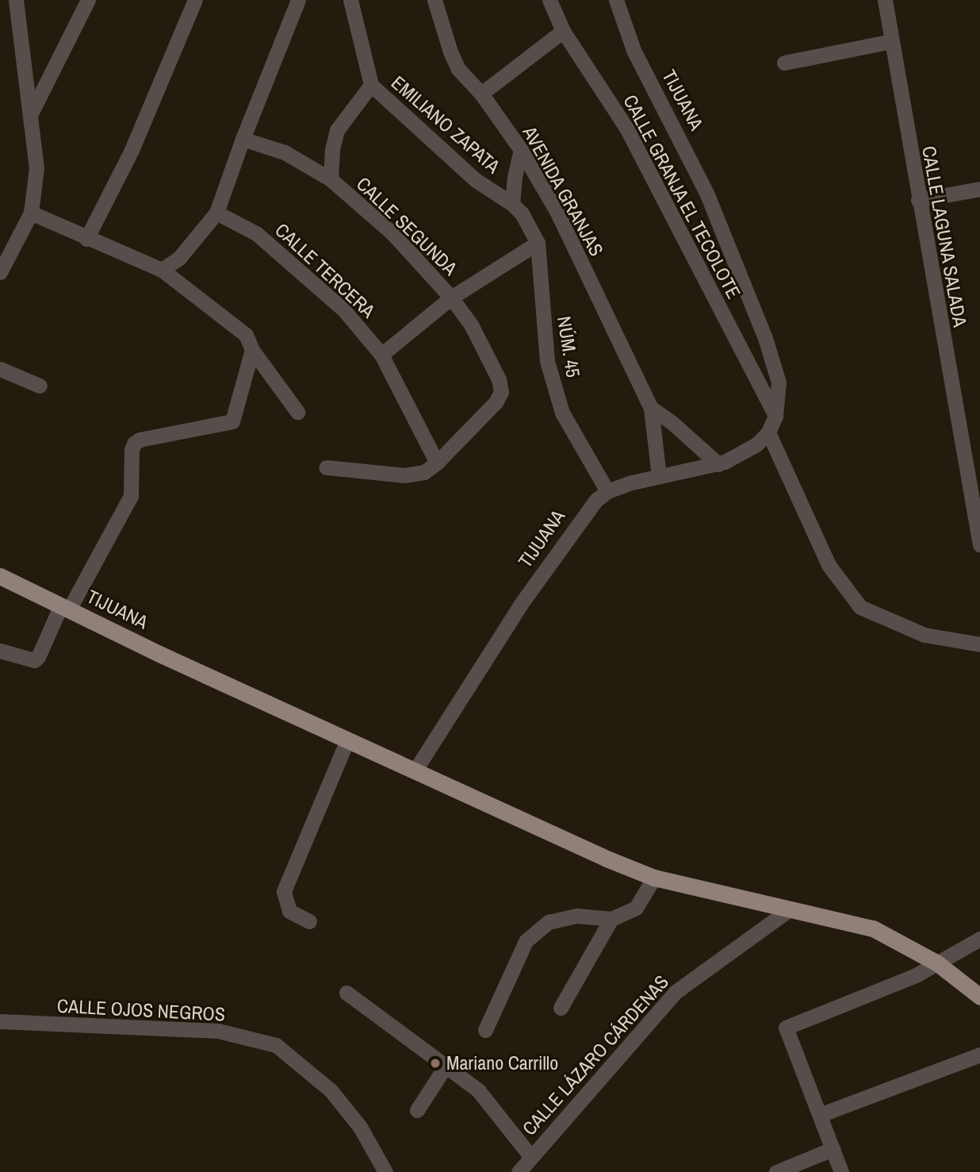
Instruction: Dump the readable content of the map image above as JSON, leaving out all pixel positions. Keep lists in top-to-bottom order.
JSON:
{
  "streets": {
    "main road": ["TIJUANA"],
    "street": [
      "EMILIANO ZAPATA",
      "AVENIDA GRANJAS",
      "CALLE GRANJA EL TECOLOTE",
      "CALLE SEGUNDA",
      "CALLE LAGUNA SALADA",
      "CALLE TERCERA",
      "NÚM. 45",
      "CALLE OJOS NEGROS",
      "CALLE LÁZARO CÁRDENAS"
    ]
  },
  "crossings": [
    ["TIJUANA", "AVENIDA GRANJAS"],
    ["TIJUANA", "CALLE GRANJA EL TECOLOTE"],
    ["TIJUANA", "NÚM. 45"],
    ["EMILIANO ZAPATA", "NÚM. 45"],
    ["CALLE SEGUNDA", "CALLE TERCERA"]
  ],
  "places": ["Mariano Carrillo"]
}
